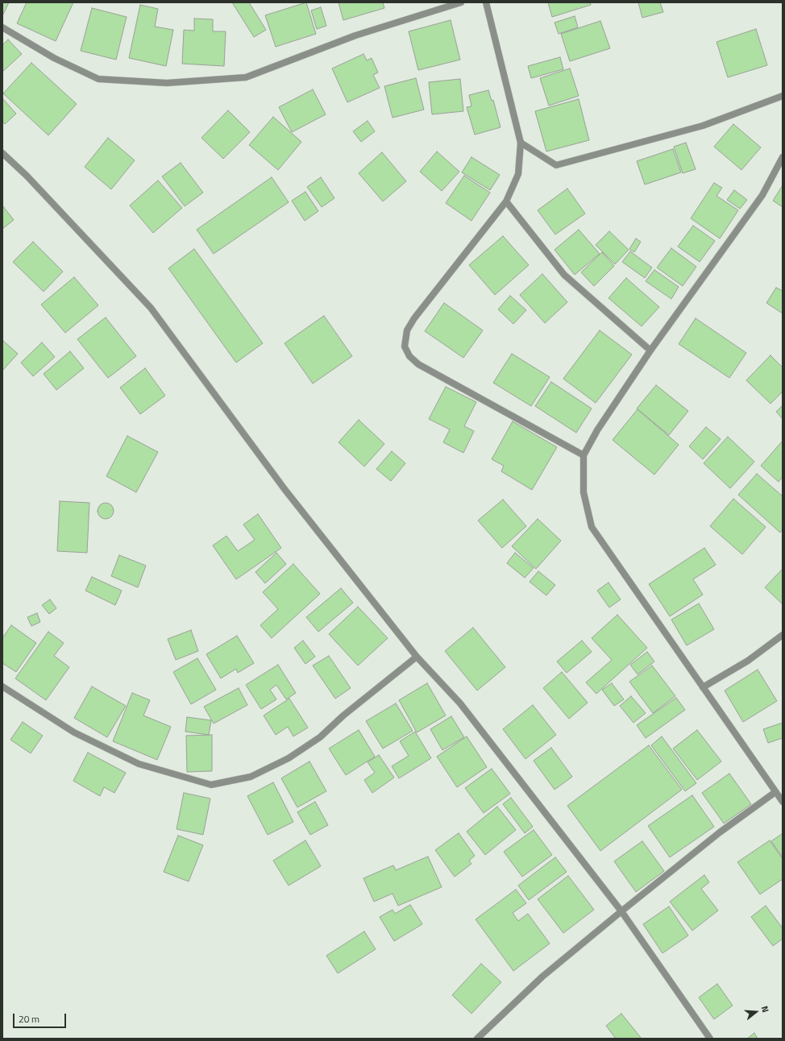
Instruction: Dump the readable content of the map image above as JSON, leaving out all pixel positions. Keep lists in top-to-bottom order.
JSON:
{
  "scale_bar": "20 m",
  "north": "right"
}
